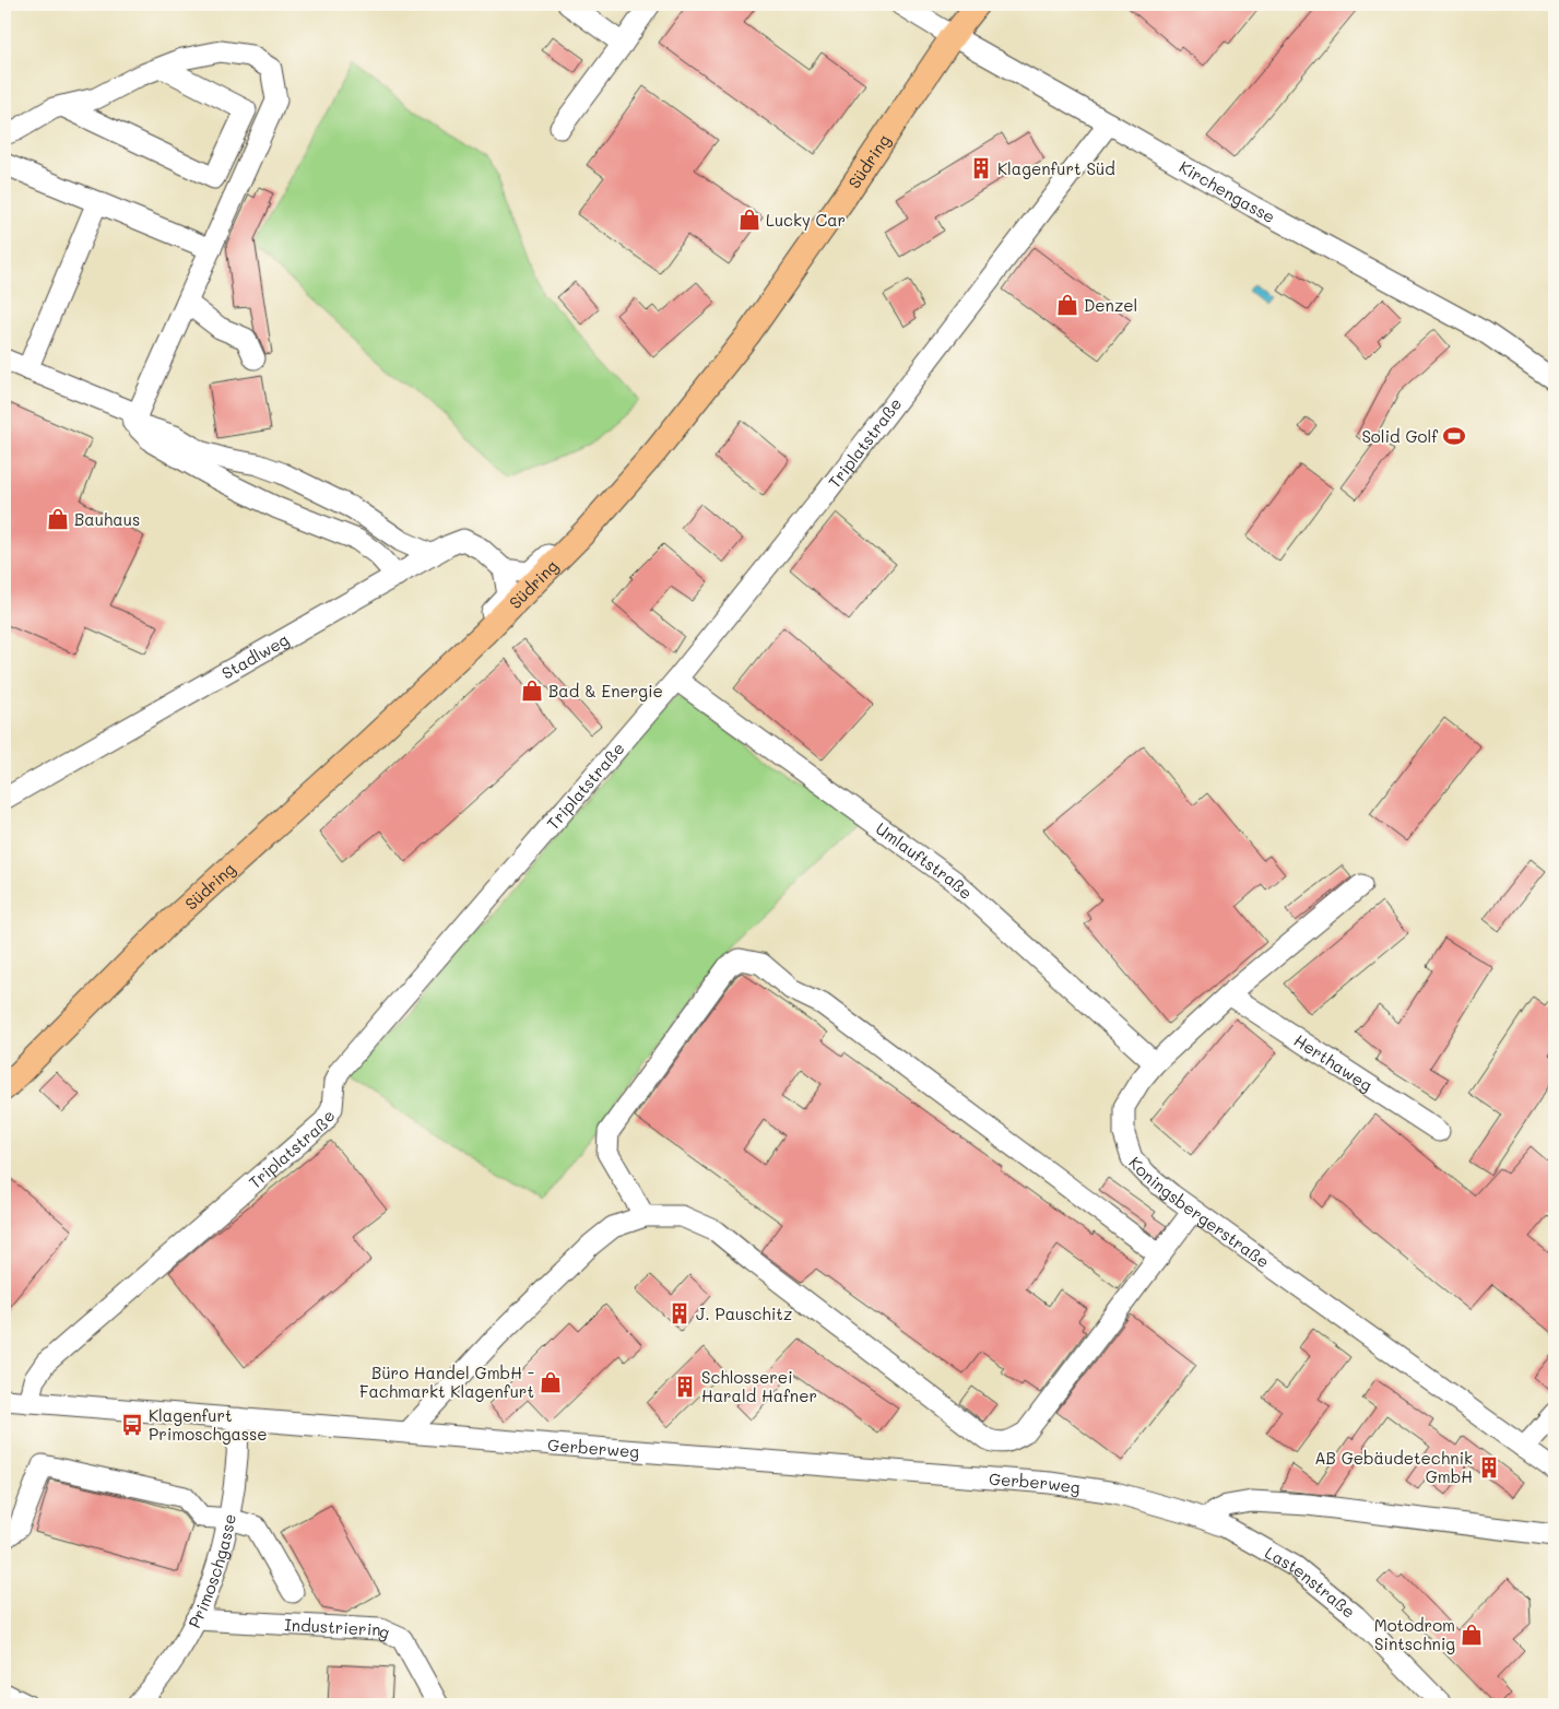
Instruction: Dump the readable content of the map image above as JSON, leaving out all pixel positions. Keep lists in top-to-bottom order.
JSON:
{
  "streets": {
    "main road": ["Südring"],
    "street": [
      "Kirchengasse",
      "Triplatstraße",
      "Stadlweg",
      "Umlauftstraße",
      "Herthaweg",
      "Koningsbergerstraße",
      "Gerberweg",
      "Primoschgasse",
      "Lastenstraße",
      "Industriering"
    ]
  },
  "crossings": [
    ["Südring", "Kirchengasse"],
    ["Kirchengasse", "Triplatstraße"],
    ["Triplatstraße", "Umlauftstraße"],
    ["Triplatstraße", "Gerberweg"],
    ["Umlauftstraße", "Koningsbergerstraße"],
    ["Herthaweg", "Koningsbergerstraße"],
    ["Gerberweg", "Primoschgasse"],
    ["Gerberweg", "Lastenstraße"],
    ["Primoschgasse", "Industriering"]
  ],
  "places": {
    "building": [
      "Klagenfurt Süd",
      "J. Pauschitz",
      "Schlosserei Harald Hafner",
      "AB Gebäudetechnik GmbH"
    ],
    "shop": [
      "Lucky Car",
      "Denzel",
      "Bauhaus",
      "Bad & Energie",
      "Büro Handel GmbH - Fachmarkt Klagenfurt",
      "Motodrom Sintschnig"
    ],
    "sports": ["Solid Golf"],
    "bus stop": ["Klagenfurt Primoschgasse"]
  }
}
